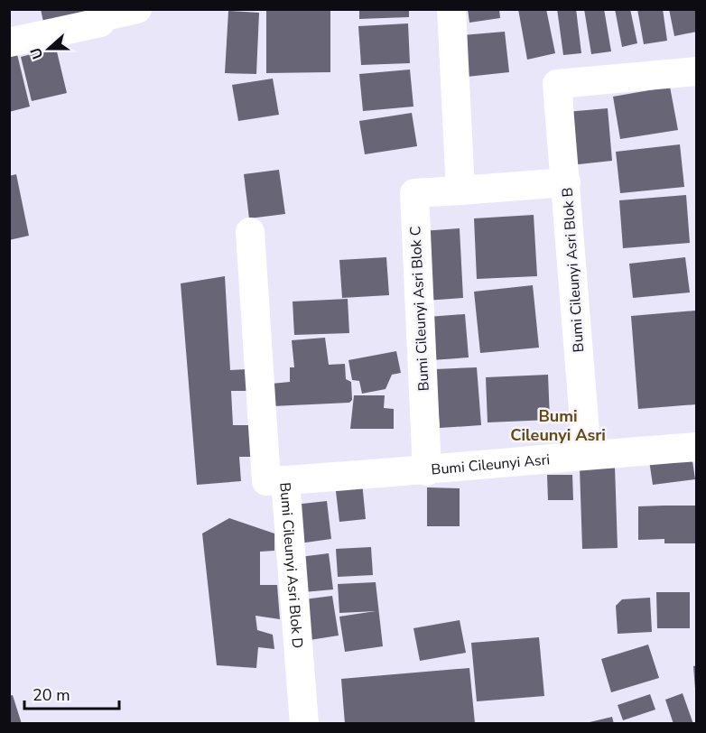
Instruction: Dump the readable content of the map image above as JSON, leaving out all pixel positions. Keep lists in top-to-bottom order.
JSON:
{
  "streets": {
    "street": [
      "Bumi Cileunyi Asri Blok B",
      "Bumi Cileunyi Asri Blok C",
      "Bumi Cileunyi Asri",
      "Bumi Cileunyi Asri Blok D"
    ]
  },
  "crossings": [
    ["Bumi Cileunyi Asri Blok B", "Bumi Cileunyi Asri Blok C"],
    ["Bumi Cileunyi Asri Blok B", "Bumi Cileunyi Asri"],
    ["Bumi Cileunyi Asri Blok C", "Bumi Cileunyi Asri"],
    ["Bumi Cileunyi Asri", "Bumi Cileunyi Asri Blok D"]
  ],
  "districts": ["Bumi Cileunyi Asri"],
  "scale_bar": "20 m",
  "north": "left"
}
